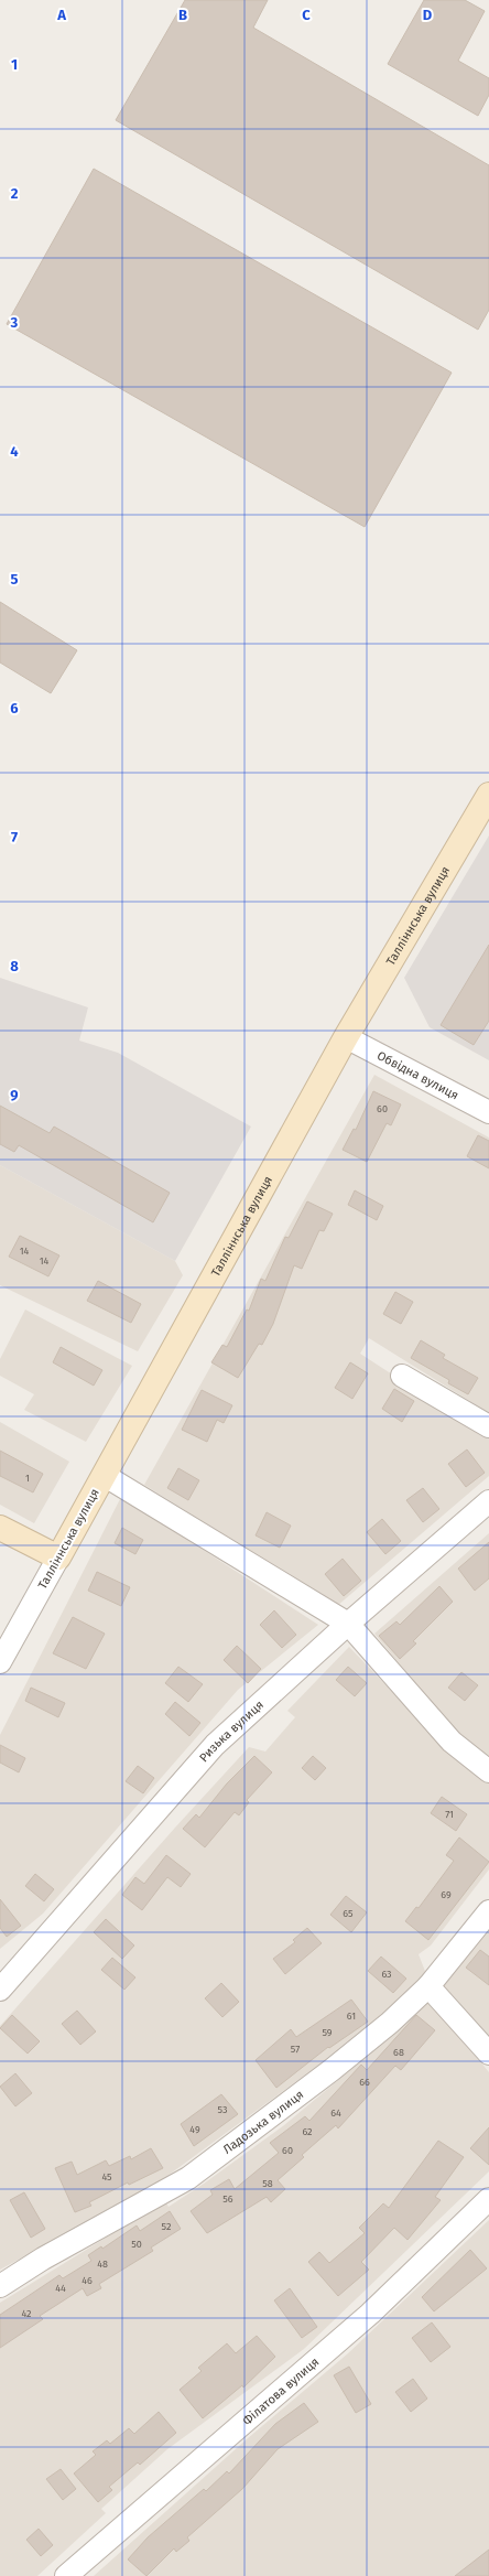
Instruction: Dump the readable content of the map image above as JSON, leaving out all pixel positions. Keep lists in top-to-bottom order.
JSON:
{
  "streets": {
    "street": [
      "Талліннська вулиця",
      "Обвідна вулиця",
      "Ризька вулиця",
      "Ладозька вулиця",
      "Філатова вулиця"
    ]
  },
  "crossings": [
    ["Талліннська вулиця", "Обвідна вулиця"]
  ],
  "house_numbers": [
    "60",
    "14",
    "14",
    "1",
    "71",
    "69",
    "65",
    "63",
    "61",
    "59",
    "57",
    "68",
    "66",
    "53",
    "64",
    "49",
    "62",
    "60",
    "45",
    "58",
    "56",
    "52",
    "50",
    "48",
    "46",
    "44",
    "42"
  ],
  "grid": {
    "columns": [
      "A",
      "B",
      "C",
      "D"
    ],
    "rows": [
      "1",
      "2",
      "3",
      "4",
      "5",
      "6",
      "7",
      "8",
      "9"
    ]
  }
}
